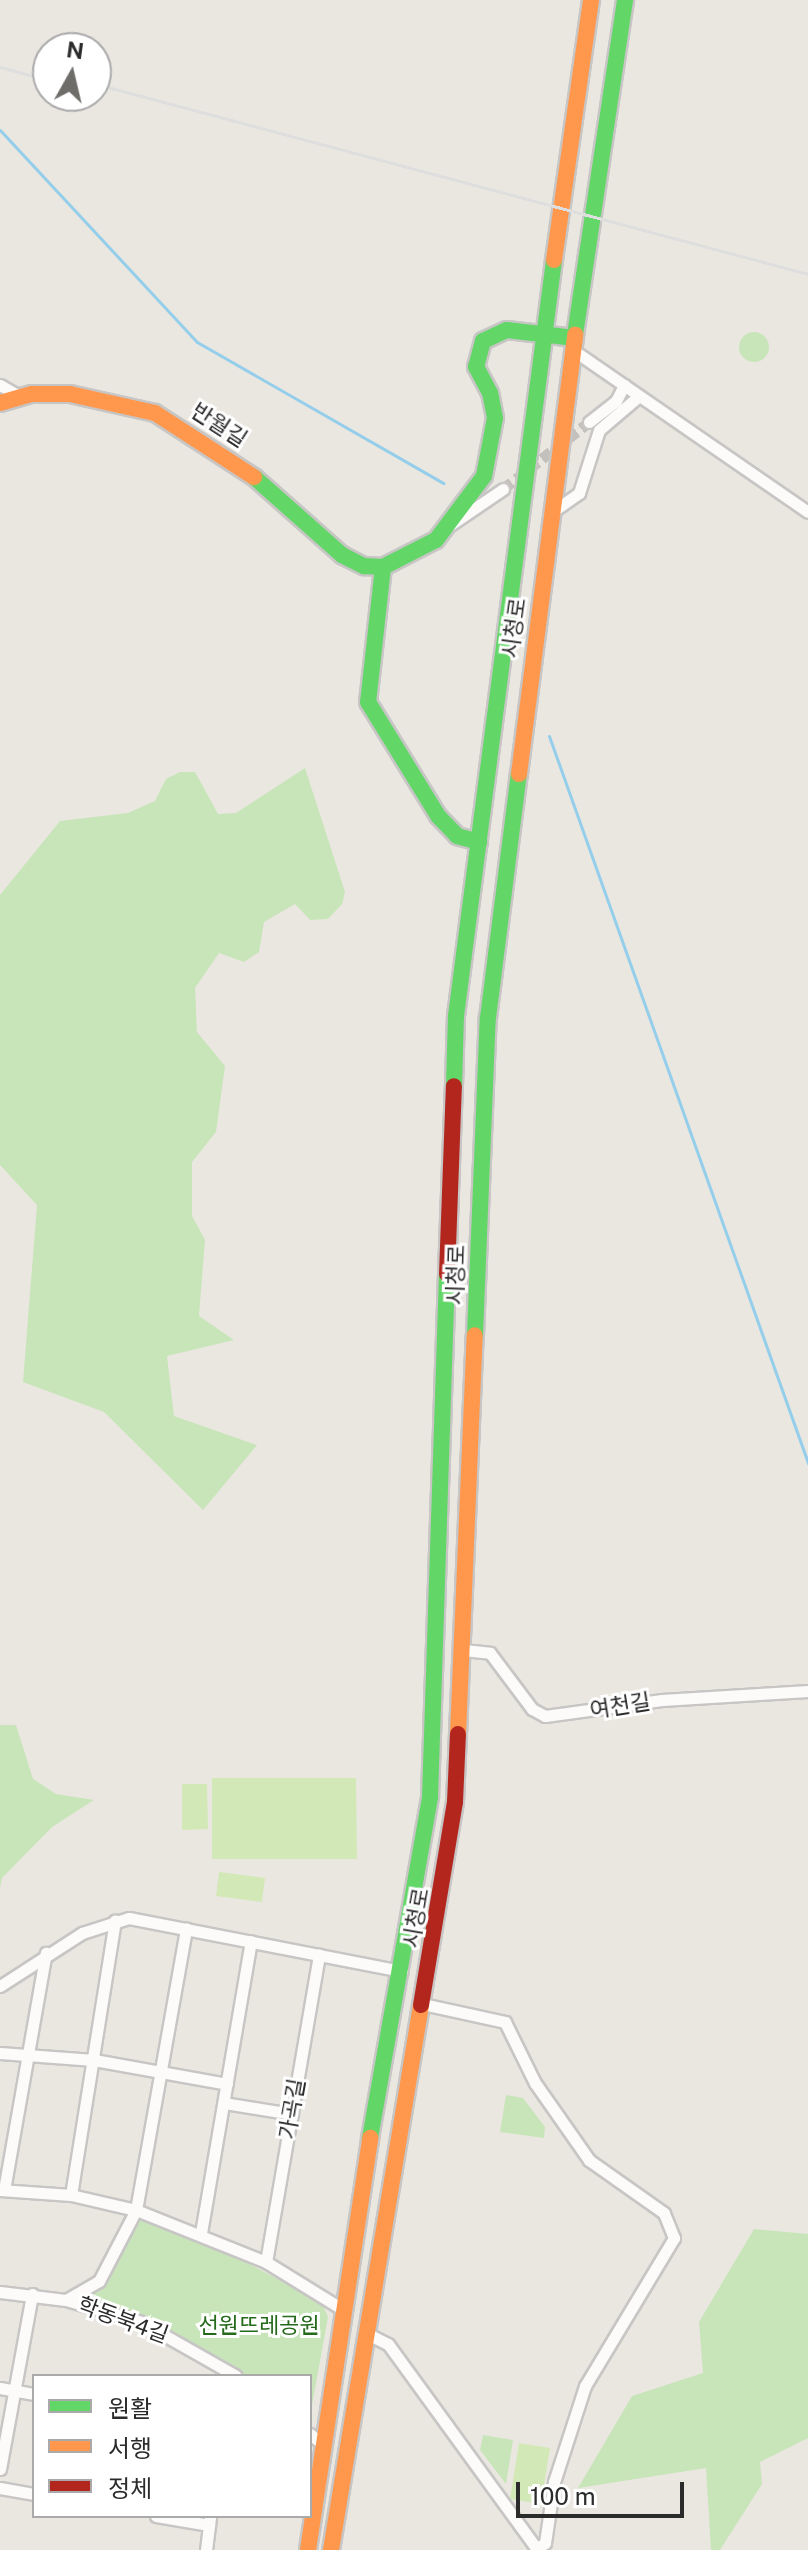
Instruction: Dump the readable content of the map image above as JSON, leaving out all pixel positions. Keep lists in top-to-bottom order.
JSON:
{
  "streets": {
    "street": [
      "반월길",
      "시청로",
      "여천길",
      "가곡길",
      "학동북4길"
    ]
  },
  "crossings": [
    ["시청로", "여천길"]
  ],
  "parks": ["선원뜨레공원"],
  "legend": ["원활", "서행", "정체"],
  "scale_bar": "100 m",
  "north": "top"
}
